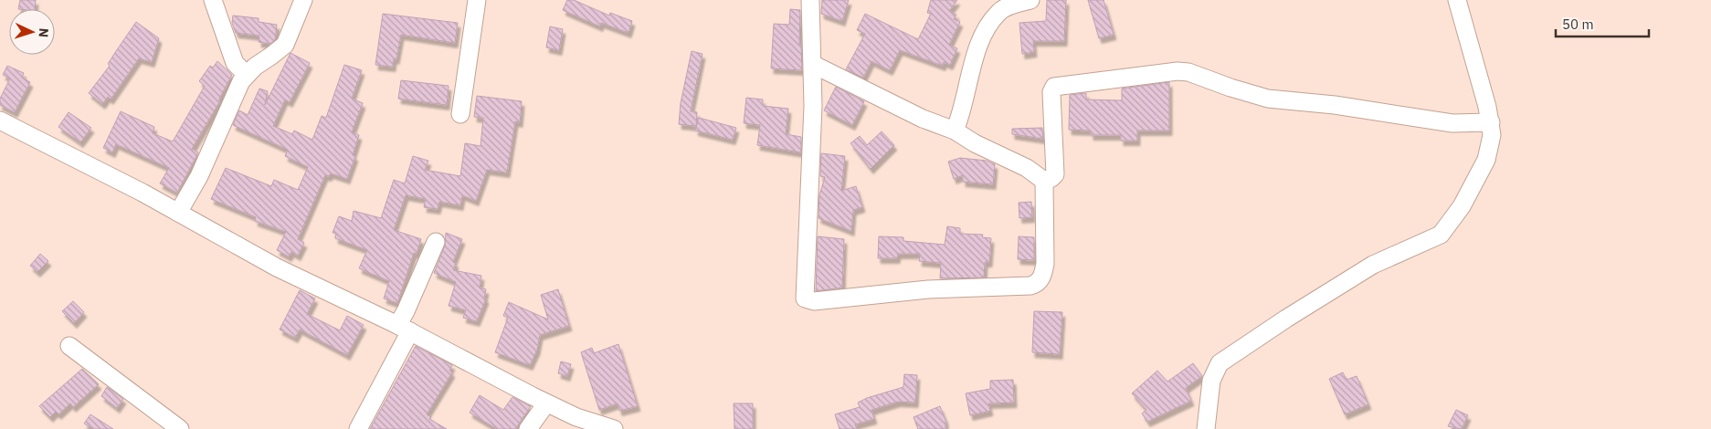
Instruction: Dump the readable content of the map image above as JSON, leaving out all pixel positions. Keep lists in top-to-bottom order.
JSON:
{
  "scale_bar": "50 m",
  "north": "right"
}
